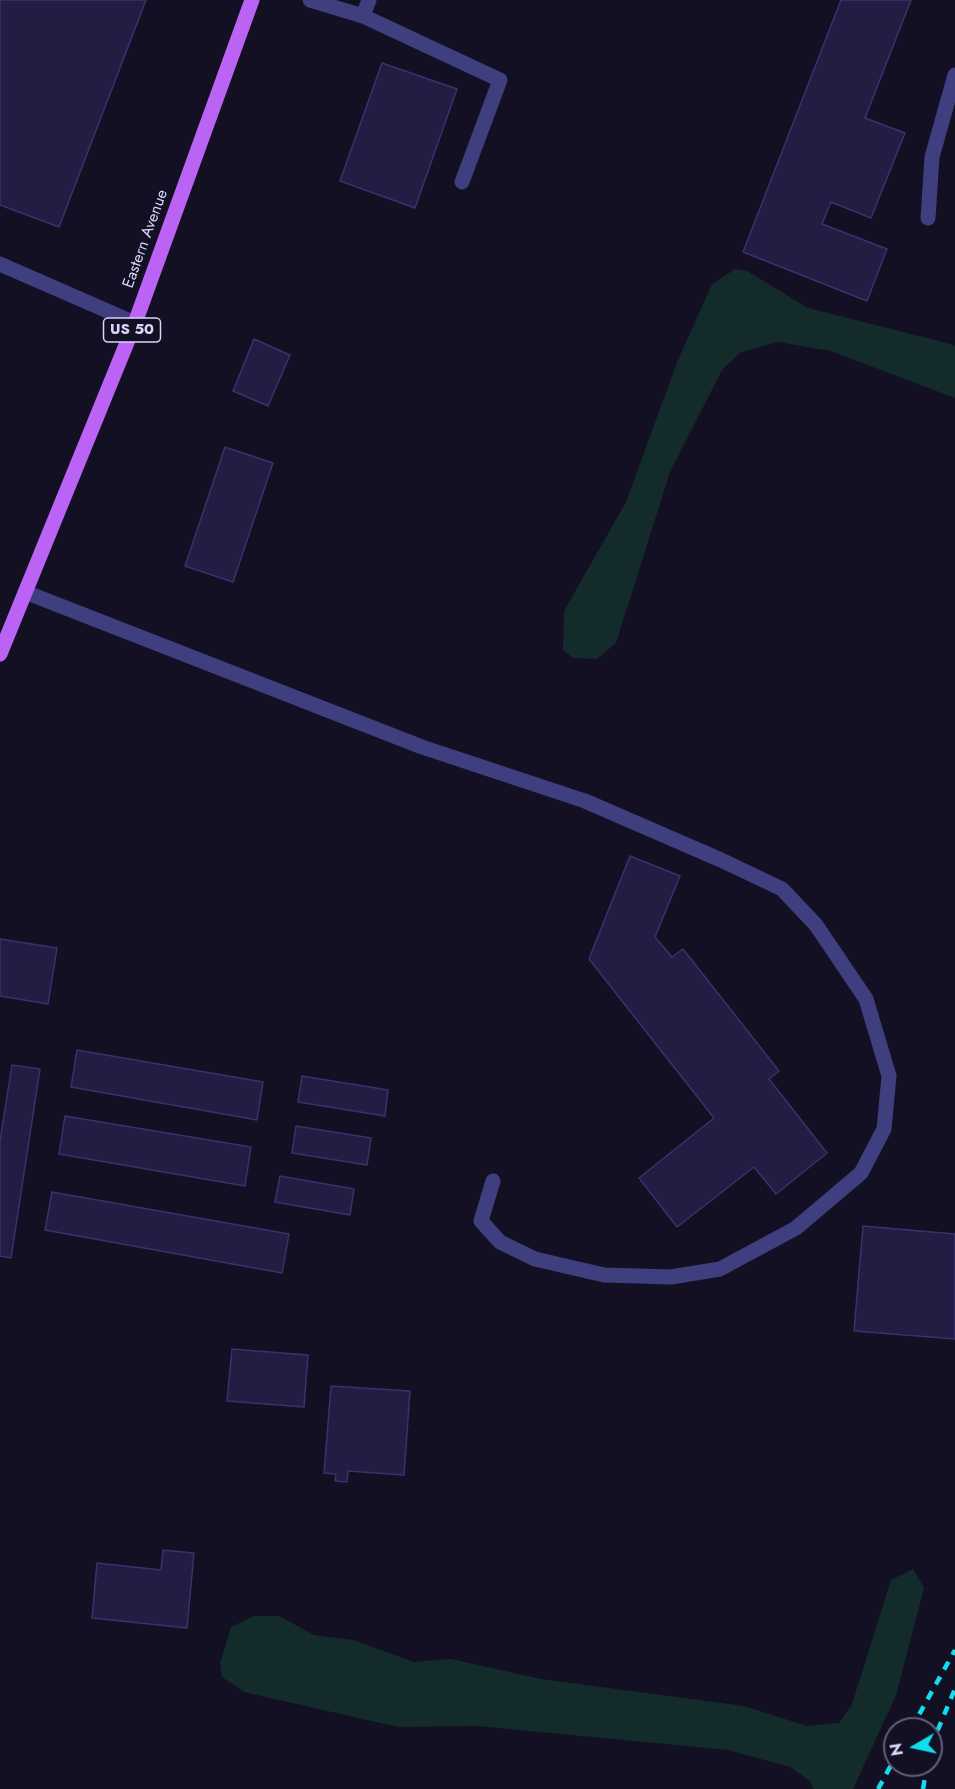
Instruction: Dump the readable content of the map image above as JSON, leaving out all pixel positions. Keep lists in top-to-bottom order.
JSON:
{
  "streets": {
    "main road": ["Eastern Avenue", "US 50"]
  },
  "north": "left"
}
